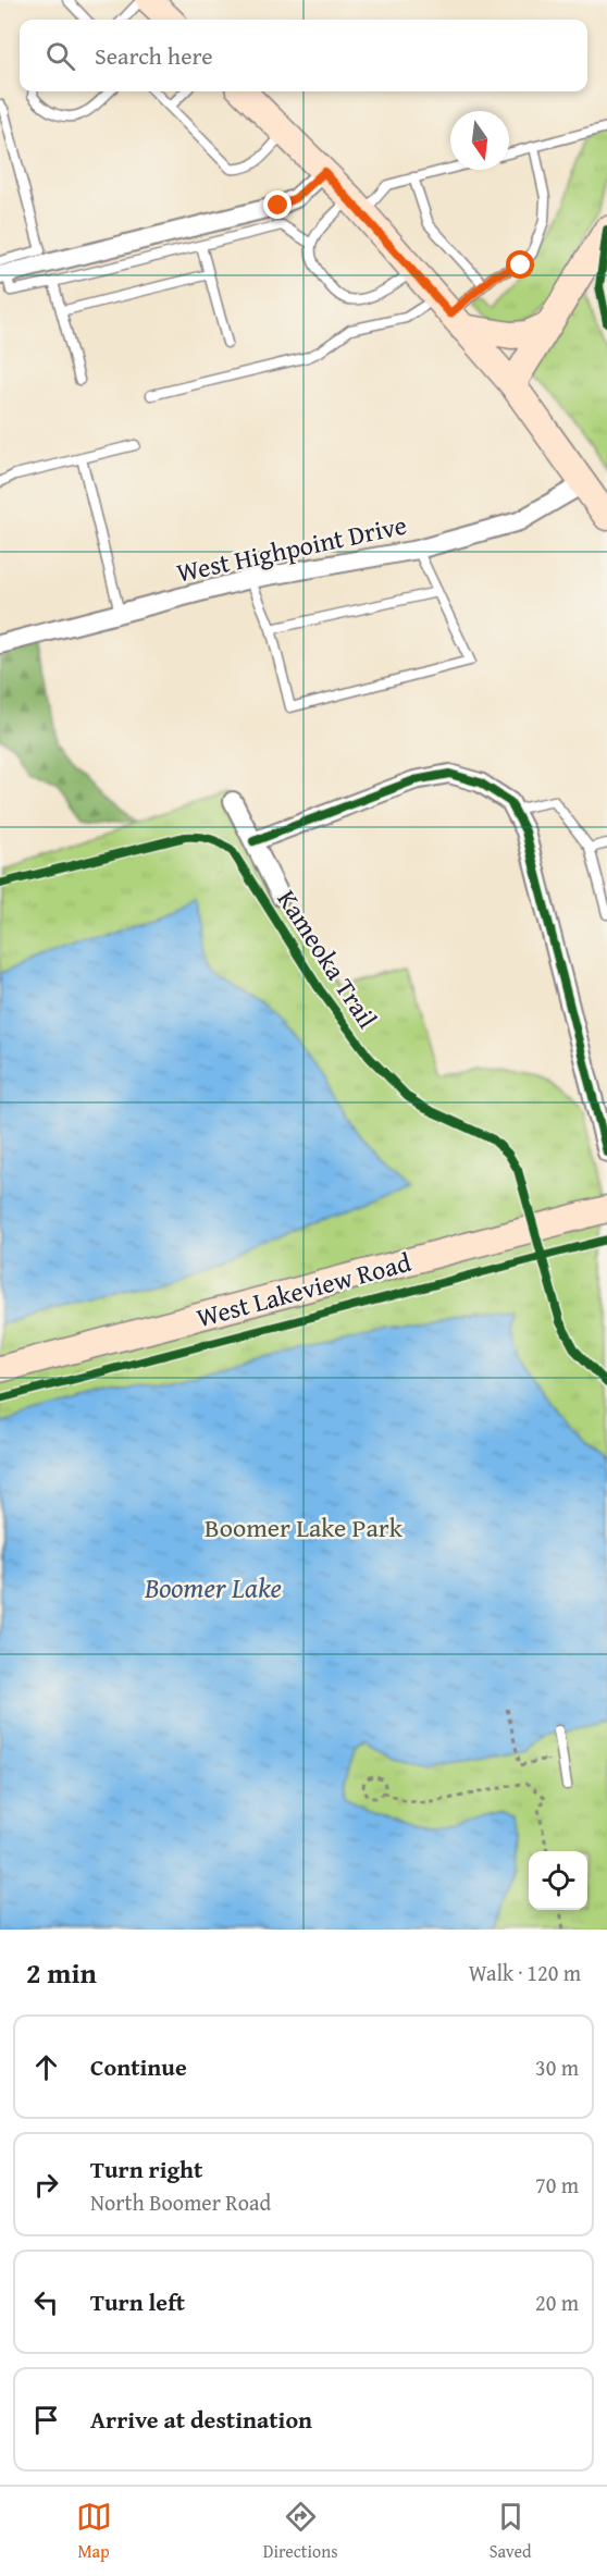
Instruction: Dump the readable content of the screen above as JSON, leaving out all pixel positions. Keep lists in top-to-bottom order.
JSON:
{
  "streets": {
    "main road": ["West Lakeview Road"],
    "street": ["West Highpoint Drive"],
    "cycle path": ["Kameoka Trail"]
  },
  "water": ["Boomer Lake"],
  "parks": ["Boomer Lake Park"],
  "north": "bottom",
  "page": {
    "search": "Search here",
    "heading": ["2 min", "Walk · 120 m"],
    "list": [
      ["Continue", "30 m"],
      ["Turn right", "North Boomer Road", "70 m"],
      ["Turn left", "20 m"],
      "Arrive at destination"
    ],
    "nav": ["Map", "Directions", "Saved"]
  }
}
